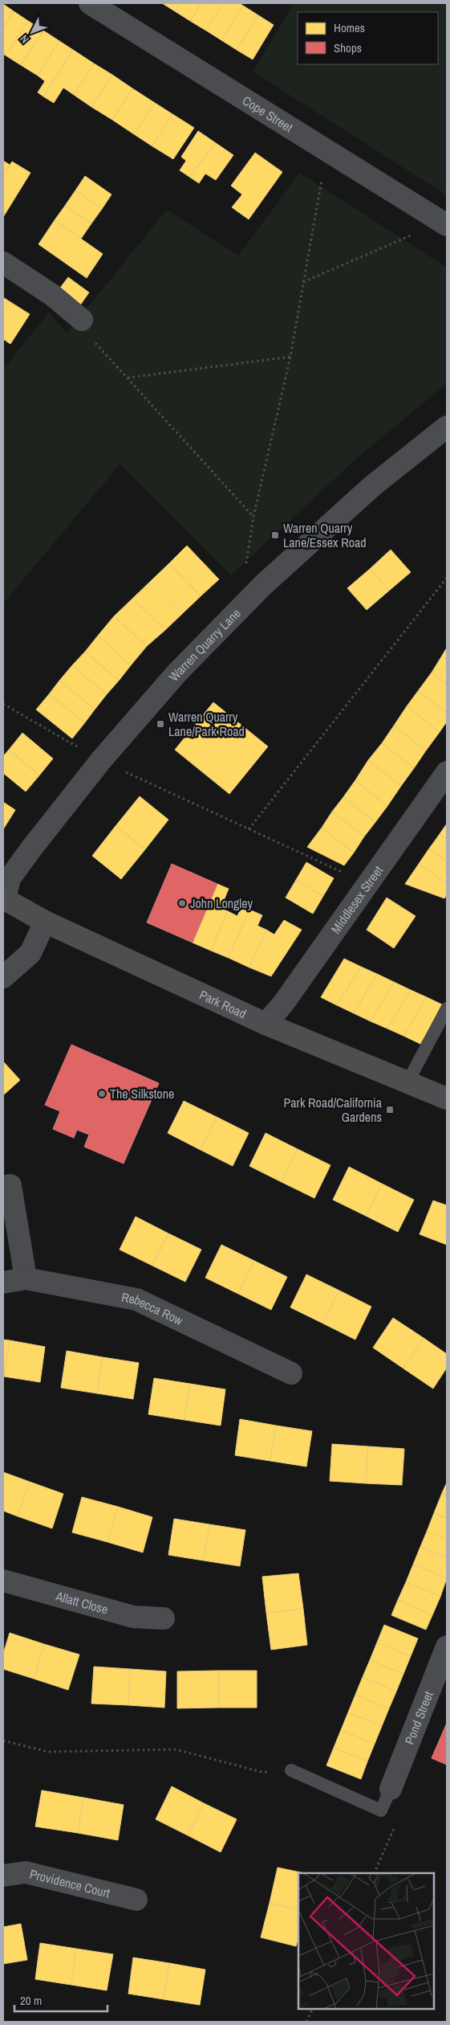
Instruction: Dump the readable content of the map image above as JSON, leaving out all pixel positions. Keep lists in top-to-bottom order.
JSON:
{
  "streets": {
    "highway": ["Park Road"],
    "street": [
      "Cope Street",
      "Warren Quarry Lane",
      "Middlesex Street",
      "Rebecca Row",
      "Allatt Close",
      "Pond Street",
      "Providence Court"
    ]
  },
  "crossings": [
    ["Warren Quarry Lane", "Park Road"],
    ["Middlesex Street", "Park Road"]
  ],
  "places": {
    "transit": ["Warren Quarry Lane/Essex Road", "Warren Quarry Lane/Park Road", "Park Road/California Gardens"],
    "other": ["John Longley", "The Silkstone"]
  },
  "legend": ["Homes", "Shops"],
  "scale_bar": "20 m",
  "north": "bottom left"
}
